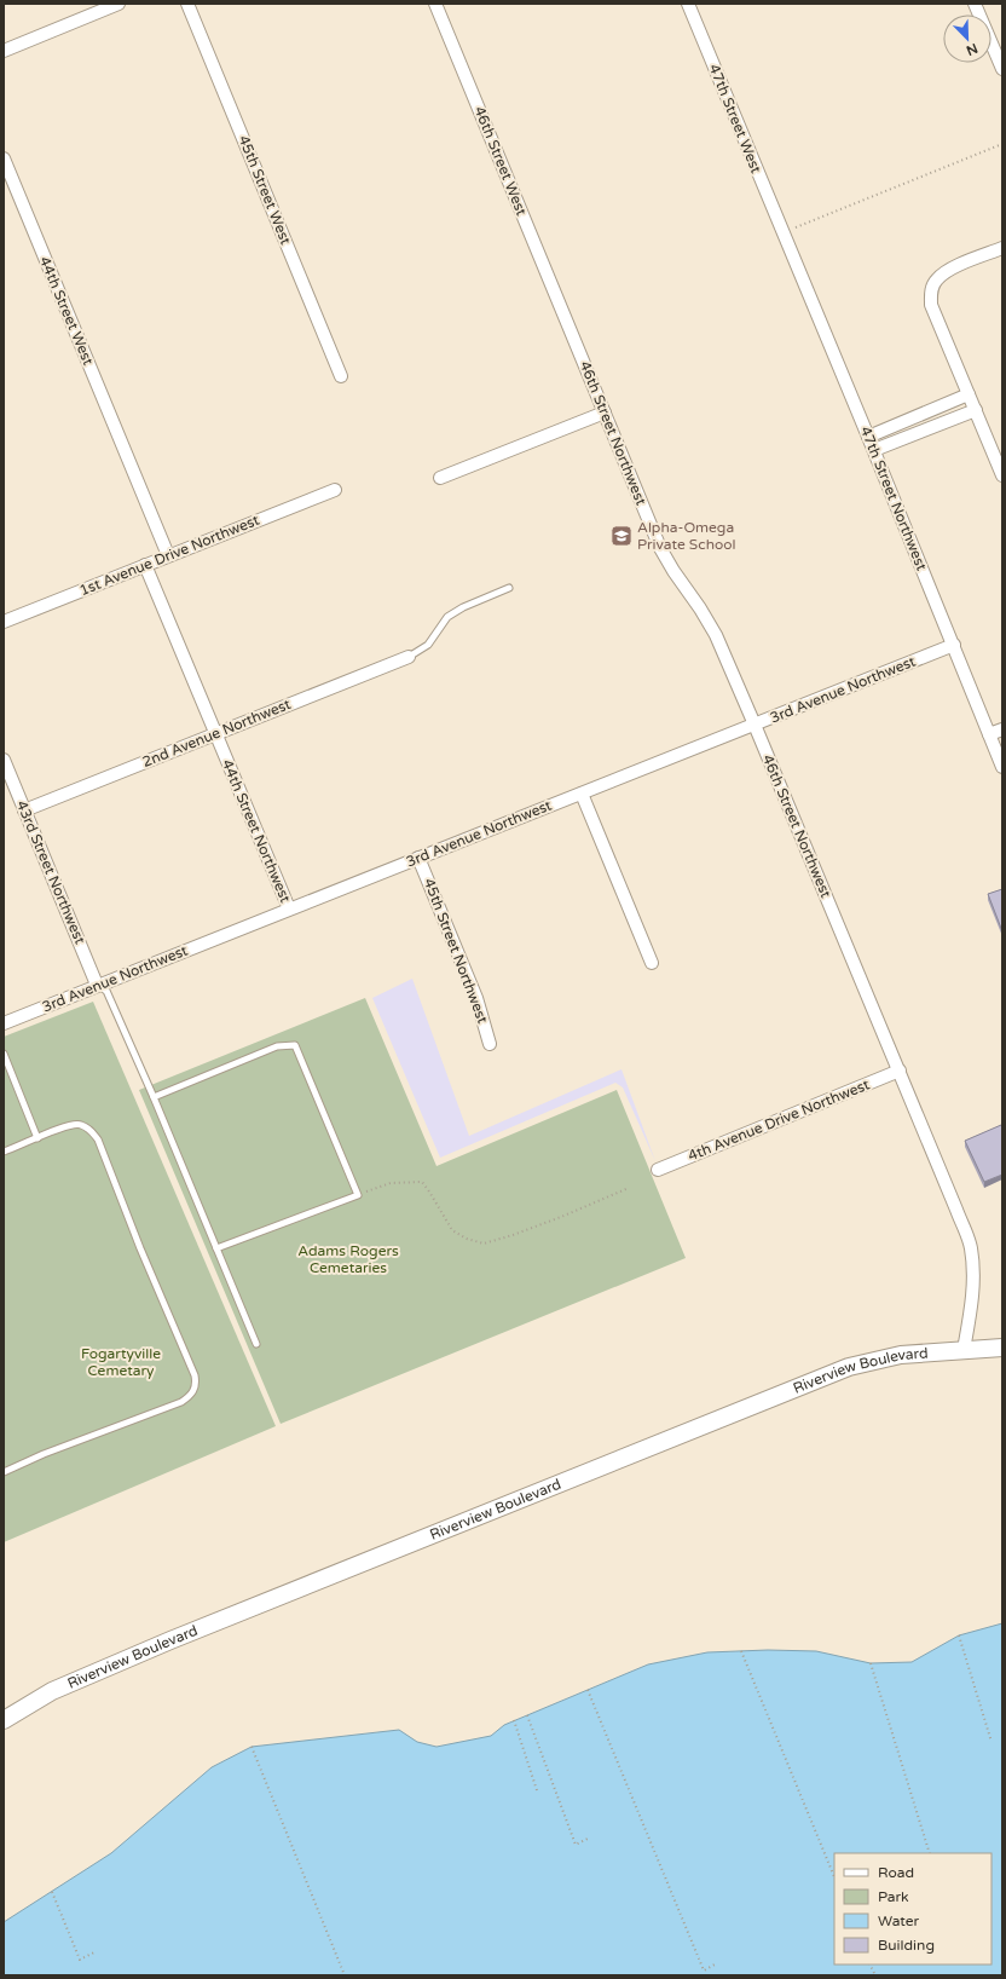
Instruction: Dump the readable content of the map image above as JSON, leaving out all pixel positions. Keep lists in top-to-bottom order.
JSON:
{
  "streets": {
    "street": [
      "47th Street West",
      "46th Street West",
      "45th Street West",
      "44th Street West",
      "46th Street Northwest",
      "47th Street Northwest",
      "1st Avenue Drive Northwest",
      "3rd Avenue Northwest",
      "2nd Avenue Northwest",
      "44th Street Northwest",
      "43rd Street Northwest",
      "45th Street Northwest",
      "4th Avenue Drive Northwest",
      "Riverview Boulevard"
    ]
  },
  "crossings": [
    ["47th Street West", "47th Street Northwest"],
    ["46th Street West", "46th Street Northwest"],
    ["44th Street West", "1st Avenue Drive Northwest"],
    ["46th Street Northwest", "3rd Avenue Northwest"],
    ["46th Street Northwest", "4th Avenue Drive Northwest"],
    ["46th Street Northwest", "Riverview Boulevard"],
    ["47th Street Northwest", "3rd Avenue Northwest"],
    ["1st Avenue Drive Northwest", "44th Street Northwest"],
    ["3rd Avenue Northwest", "44th Street Northwest"],
    ["3rd Avenue Northwest", "43rd Street Northwest"],
    ["3rd Avenue Northwest", "45th Street Northwest"],
    ["2nd Avenue Northwest", "44th Street Northwest"],
    ["2nd Avenue Northwest", "43rd Street Northwest"]
  ],
  "parks": ["Adams Rogers Cemetaries", "Fogartyville Cemetary"],
  "places": {
    "school or university": ["Alpha-Omega Private School"]
  },
  "legend": [
    "Road",
    "Park",
    "Water",
    "Building"
  ],
  "north": "bottom right"
}
